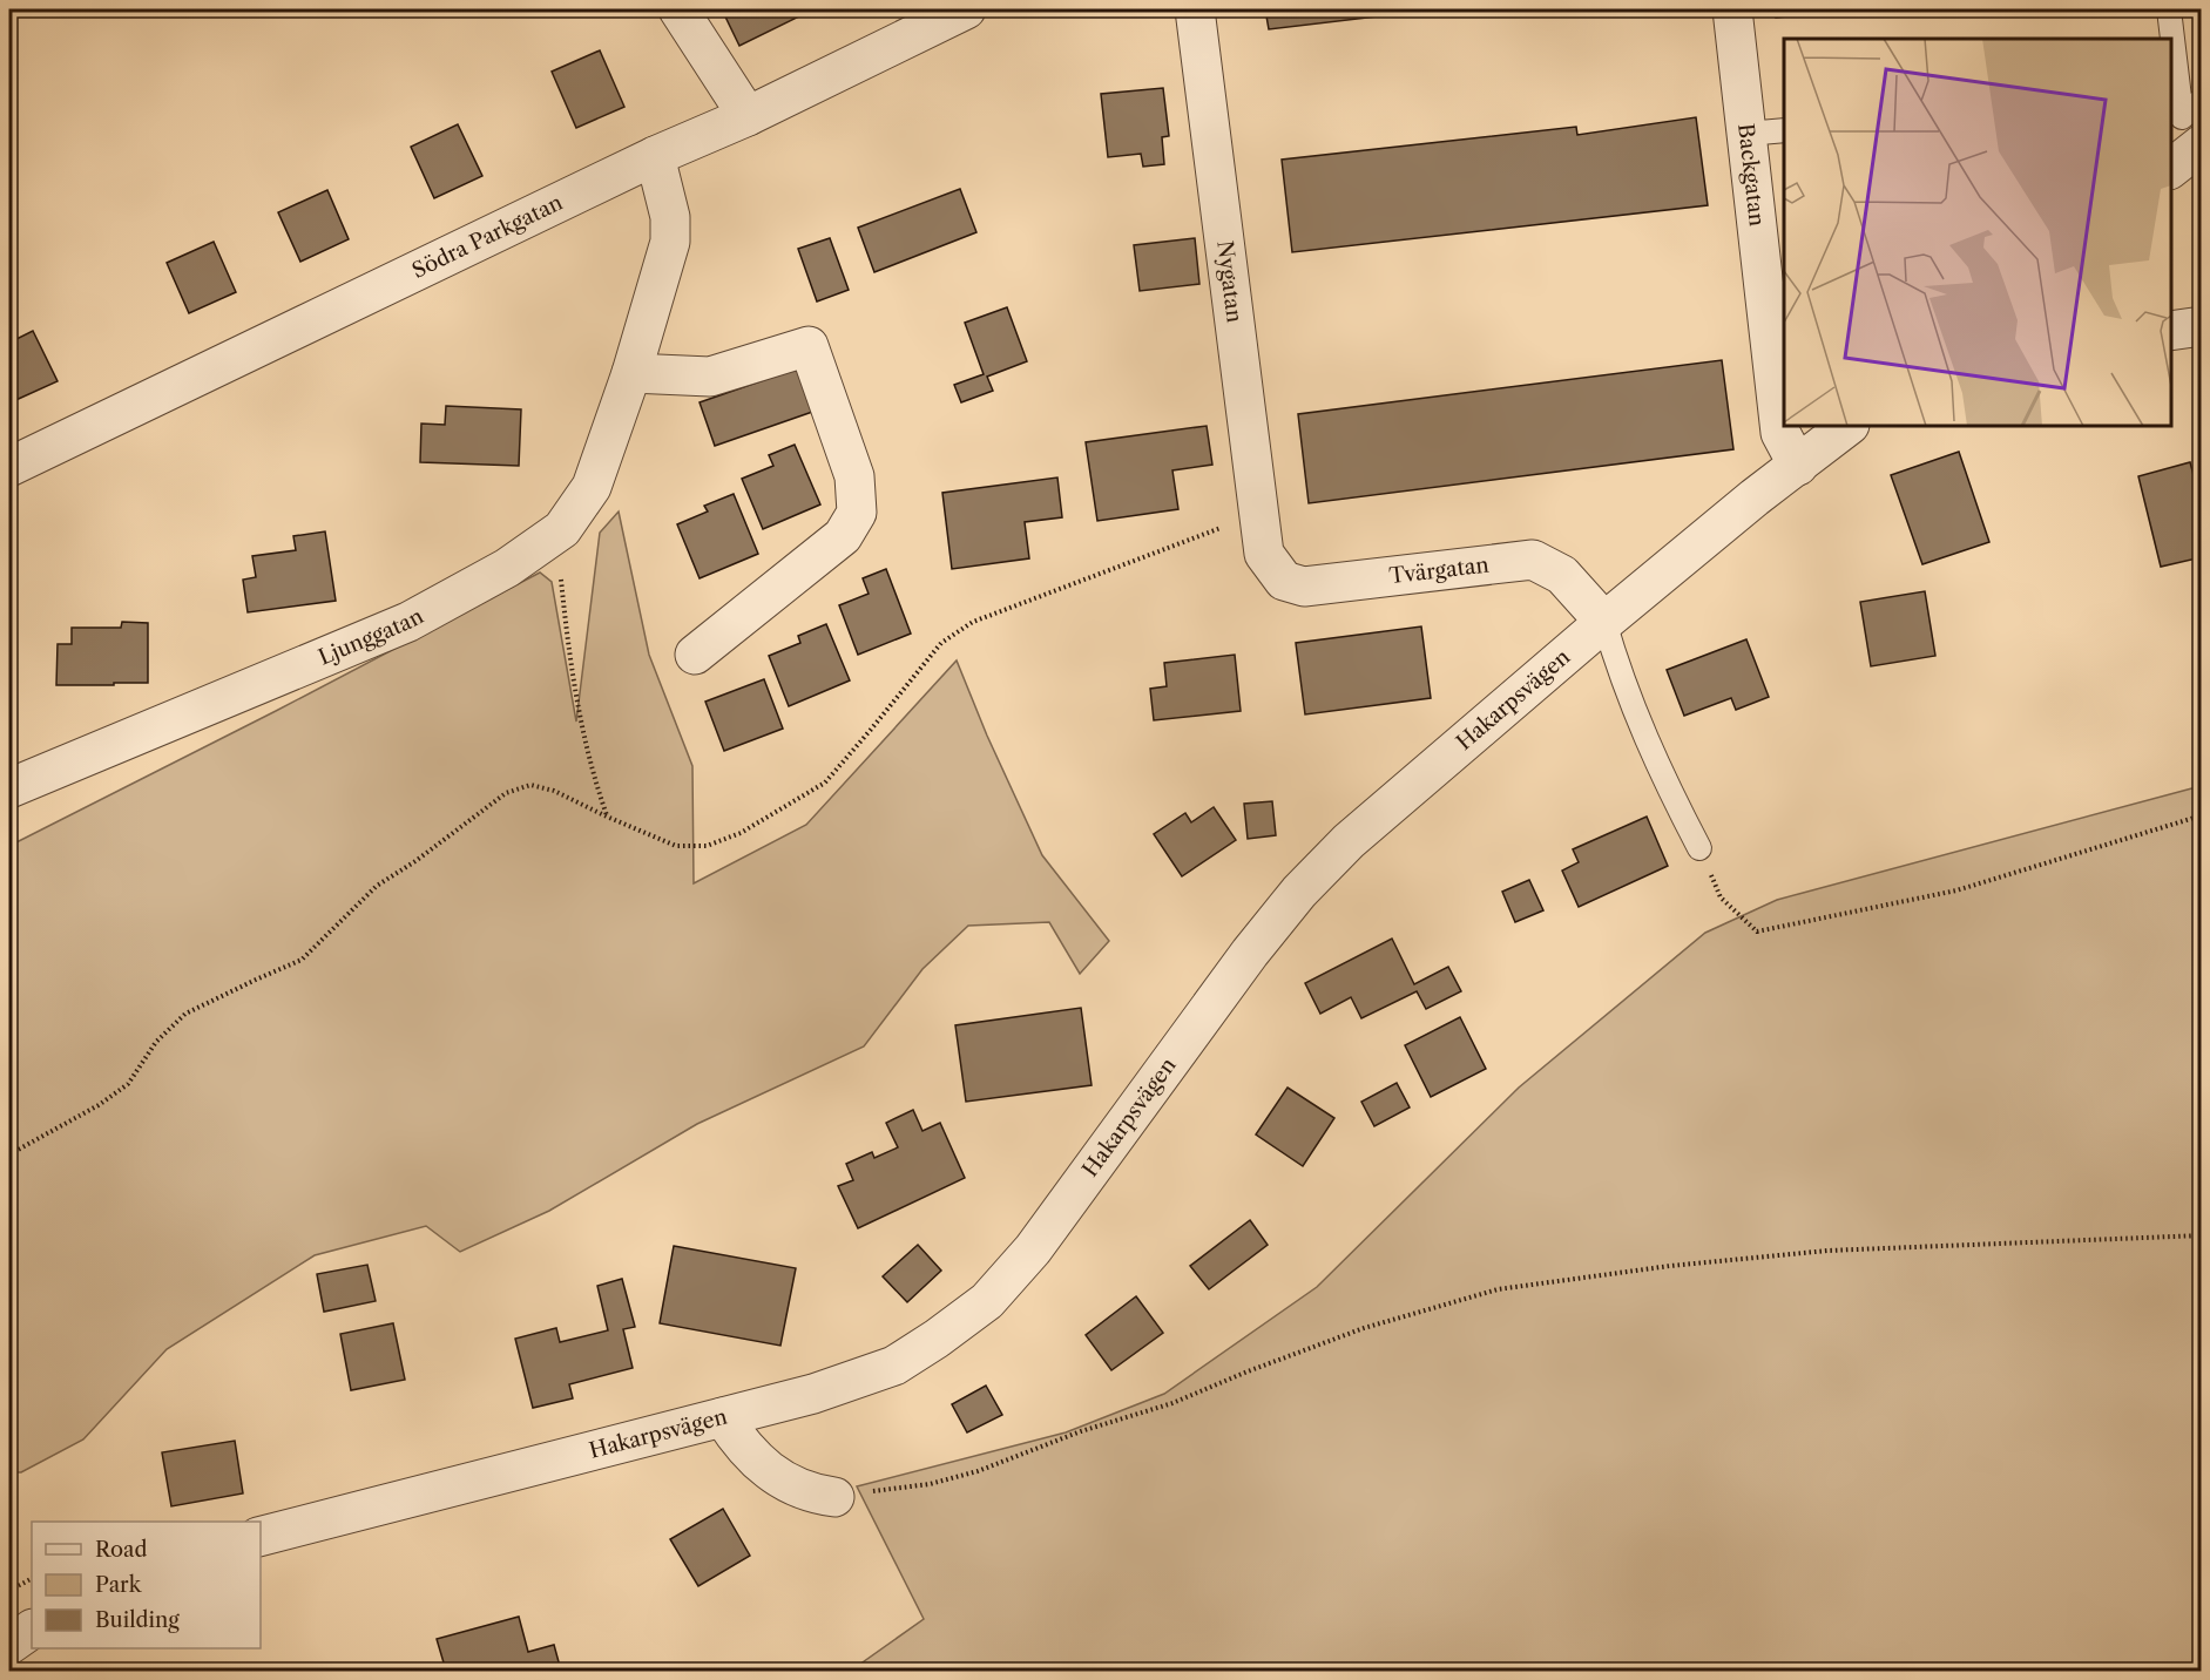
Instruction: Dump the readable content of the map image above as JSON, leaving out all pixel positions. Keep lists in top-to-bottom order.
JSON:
{
  "streets": {
    "street": [
      "Backgatan",
      "Södra Parkgatan",
      "Nygatan",
      "Tvärgatan",
      "Ljunggatan",
      "Hakarpsvägen"
    ]
  },
  "crossings": [
    ["Backgatan", "Hakarpsvägen"],
    ["Södra Parkgatan", "Ljunggatan"],
    ["Nygatan", "Tvärgatan"],
    ["Tvärgatan", "Hakarpsvägen"]
  ],
  "legend": ["Road", "Park", "Building"]
}
